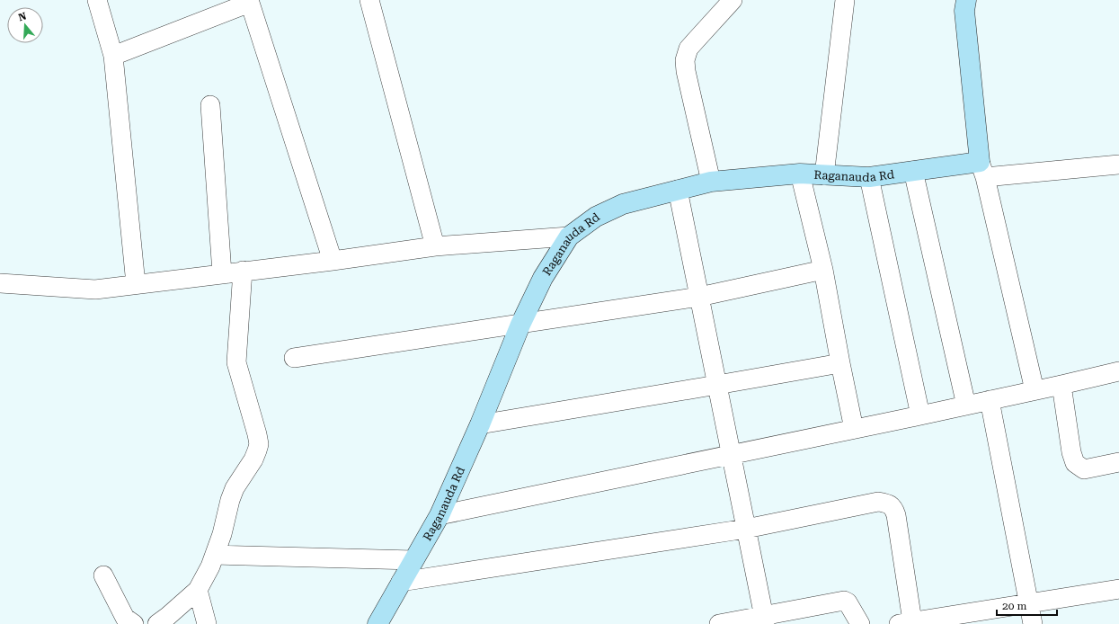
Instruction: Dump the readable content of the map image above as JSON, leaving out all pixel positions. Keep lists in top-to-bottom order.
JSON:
{
  "streets": {
    "street": ["Raganauda Rd"]
  },
  "scale_bar": "20 m",
  "north": "top"
}
